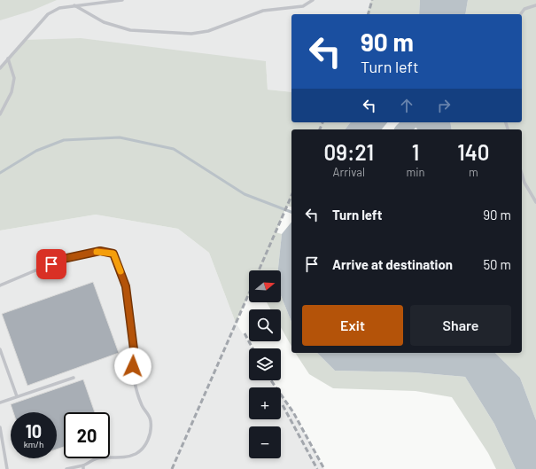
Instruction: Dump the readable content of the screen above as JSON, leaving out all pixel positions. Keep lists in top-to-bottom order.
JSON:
{
  "north": "right",
  "page": {
    "turn": ["90 m", "Turn left"],
    "eta": [
      "09:21",
      "Arrival",
      "1",
      "min",
      "140",
      "m"
    ],
    "list": [
      {
        "name": "Turn left",
        "value": "90 m"
      },
      {
        "name": "Arrive at destination",
        "value": "50 m"
      }
    ],
    "map_buttons": ["+", "−"],
    "buttons": ["Exit", "Share"],
    "speed": "10 km/h",
    "limit": "20"
  }
}
